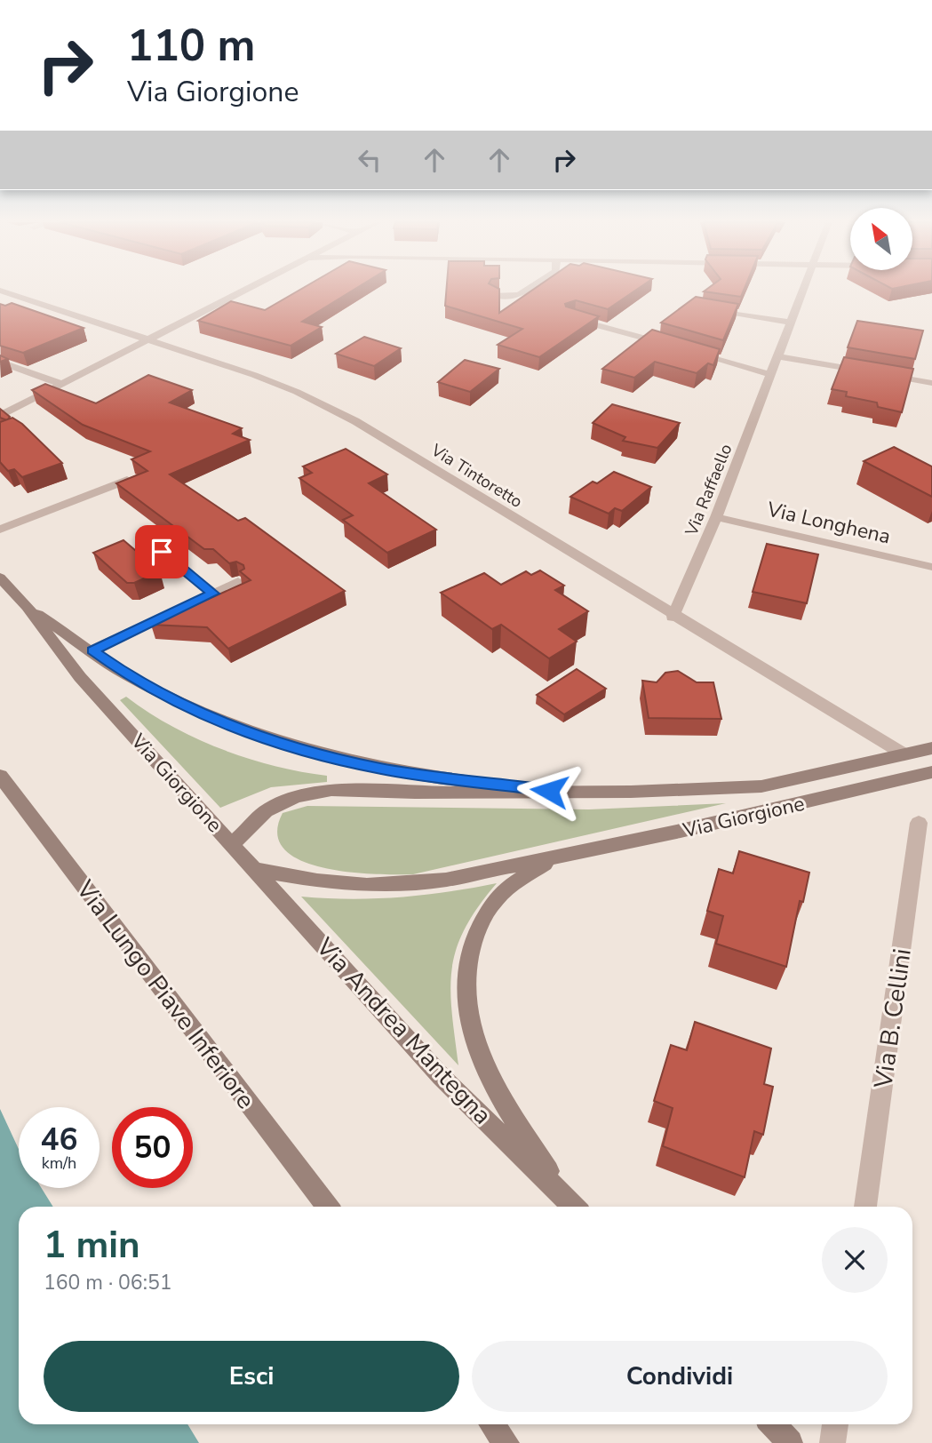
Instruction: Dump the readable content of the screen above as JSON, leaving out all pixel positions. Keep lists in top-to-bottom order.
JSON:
{
  "streets": {
    "main road": ["Via Giorgione", "Via Lungo Piave Inferiore", "Via Andrea Mantegna"],
    "street": [
      "Via Tintoretto",
      "Via Raffaello",
      "Via Longhena",
      "Via B. Cellini"
    ]
  },
  "crossings": [
    ["Via Tintoretto", "Via Raffaello"],
    ["Via Tintoretto", "Via Giorgione"],
    ["Via Raffaello", "Via Longhena"],
    ["Via Giorgione", "Via Andrea Mantegna"]
  ],
  "north": "top left",
  "page": {
    "turn": ["110 m", "Via Giorgione"],
    "speed": "46 km/h",
    "limit": "50",
    "heading": ["1 min", "160 m · 06:51"],
    "buttons": ["Esci", "Condividi"]
  }
}
